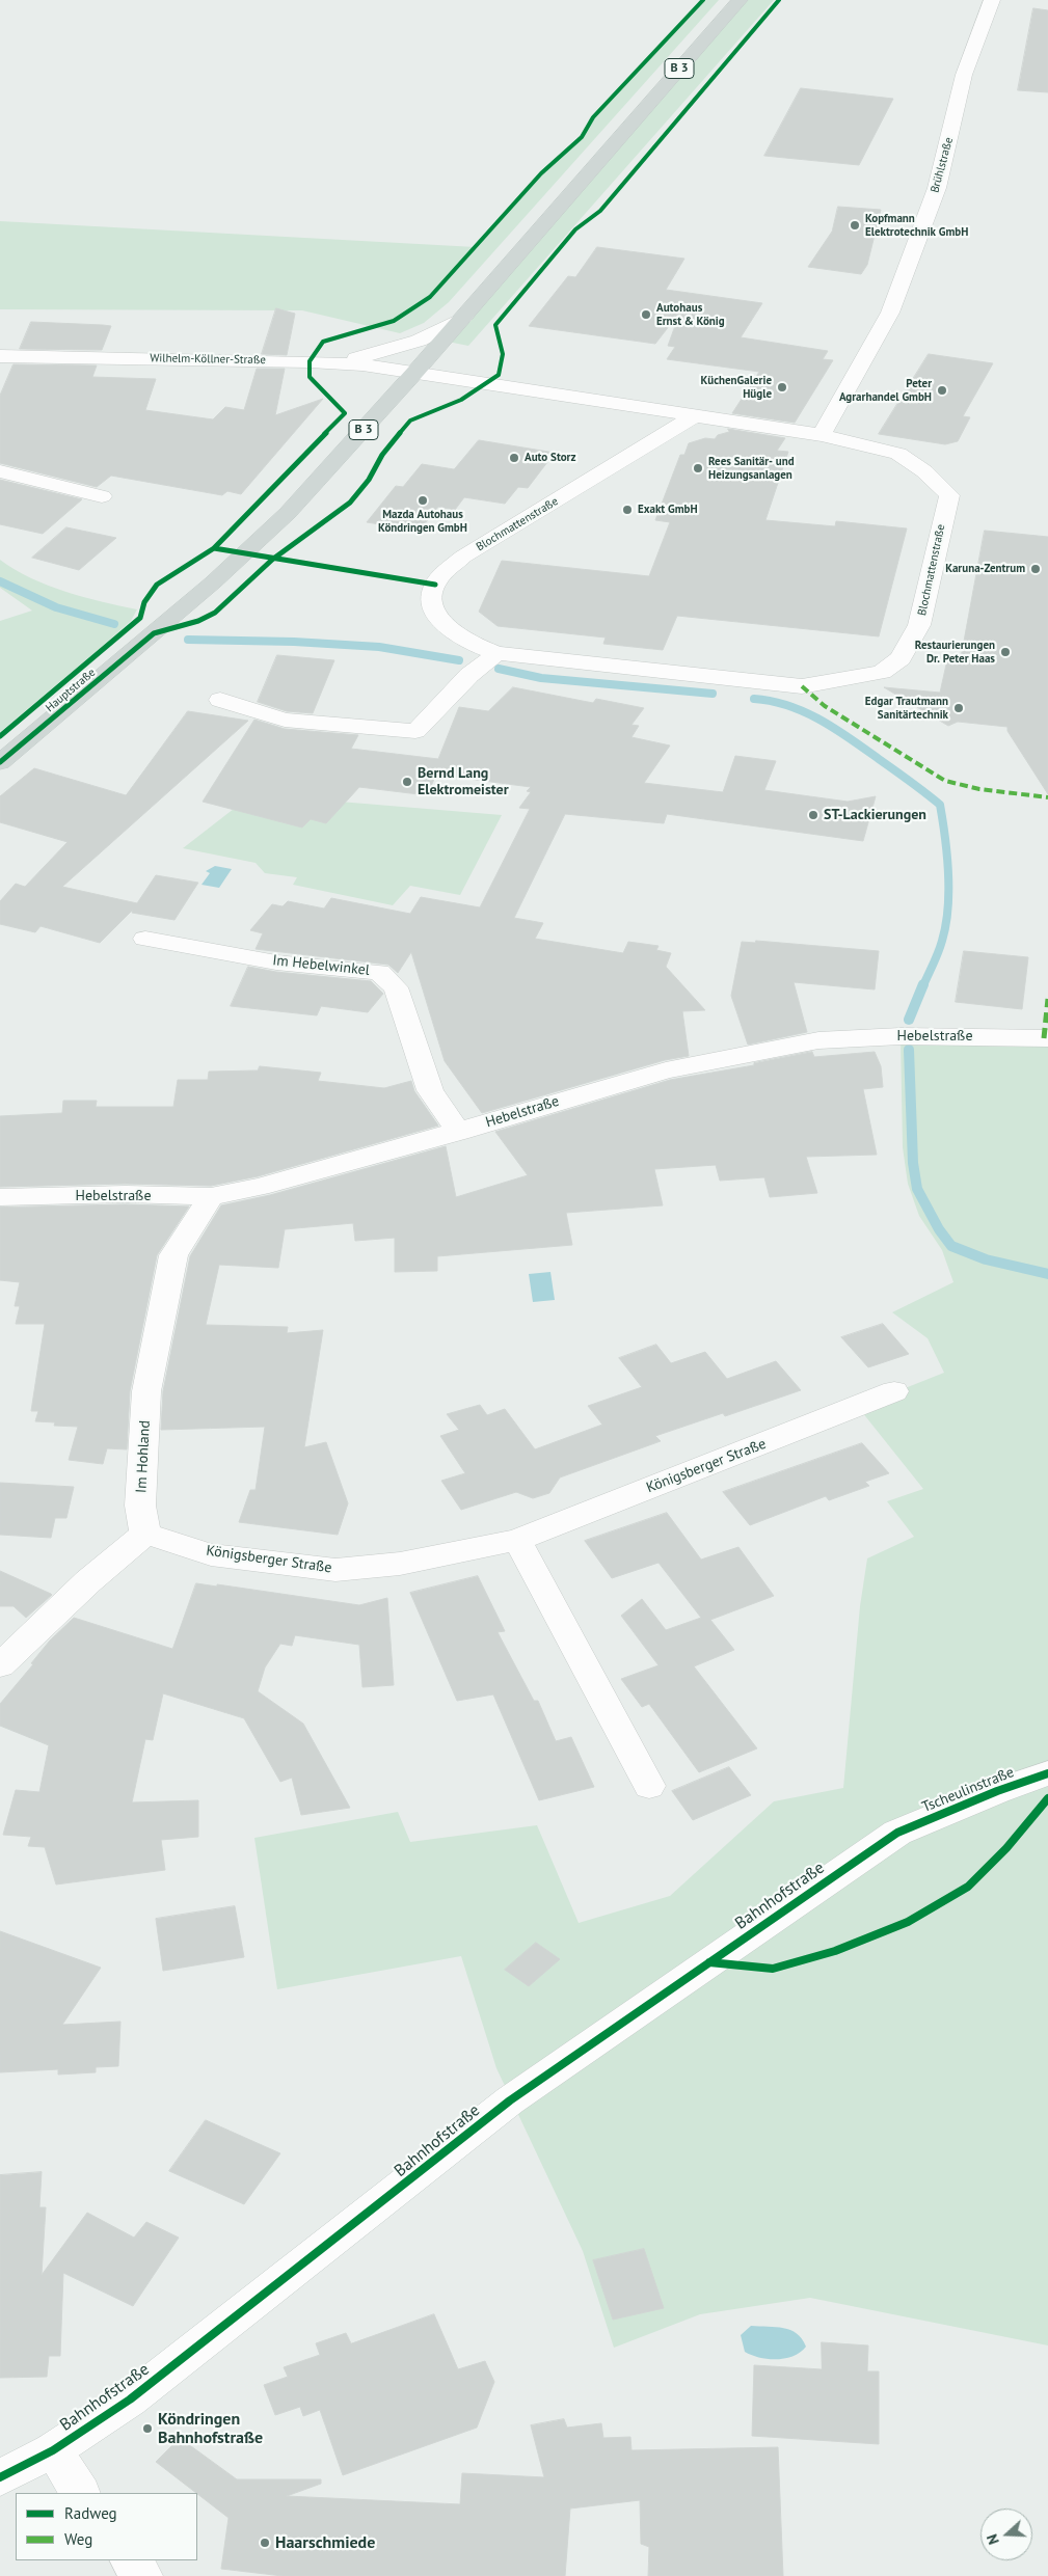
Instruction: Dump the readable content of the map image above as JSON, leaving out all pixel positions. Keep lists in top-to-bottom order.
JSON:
{
  "streets": {
    "main road": ["B 3", "Hauptstraße"],
    "street": [
      "Brühlstraße",
      "Wilhelm-Köllner-Straße",
      "Blochmattenstraße",
      "Im Hebelwinkel",
      "Hebelstraße",
      "Im Hohland",
      "Königsberger Straße",
      "Tscheulinstraße",
      "Bahnhofstraße"
    ]
  },
  "crossings": [
    ["B 3", "Wilhelm-Köllner-Straße"],
    ["B 3", "Blochmattenstraße"],
    ["B 3", "Hauptstraße"],
    ["Brühlstraße", "Blochmattenstraße"],
    ["Wilhelm-Köllner-Straße", "Blochmattenstraße"],
    ["Wilhelm-Köllner-Straße", "Hauptstraße"],
    ["Blochmattenstraße", "Hauptstraße"],
    ["Im Hebelwinkel", "Hebelstraße"],
    ["Hebelstraße", "Im Hohland"],
    ["Im Hohland", "Königsberger Straße"],
    ["Tscheulinstraße", "Bahnhofstraße"]
  ],
  "places": [
    "Kopfmann Elektrotechnik GmbH",
    "Autohaus Ernst & König",
    "KüchenGalerie Hügle",
    "Peter Agrarhandel GmbH",
    "Auto Storz",
    "Rees Sanitär- und Heizungsanlagen",
    "Mazda Autohaus Köndringen GmbH",
    "Exakt GmbH",
    "Karuna-Zentrum",
    "Restaurierungen Dr. Peter Haas",
    "Edgar Trautmann Sanitärtechnik",
    "Bernd Lang Elektromeister",
    "ST-Lackierungen",
    "Köndringen Bahnhofstraße",
    "Haarschmiede"
  ],
  "legend": ["Radweg", "Weg"],
  "north": "left"
}
